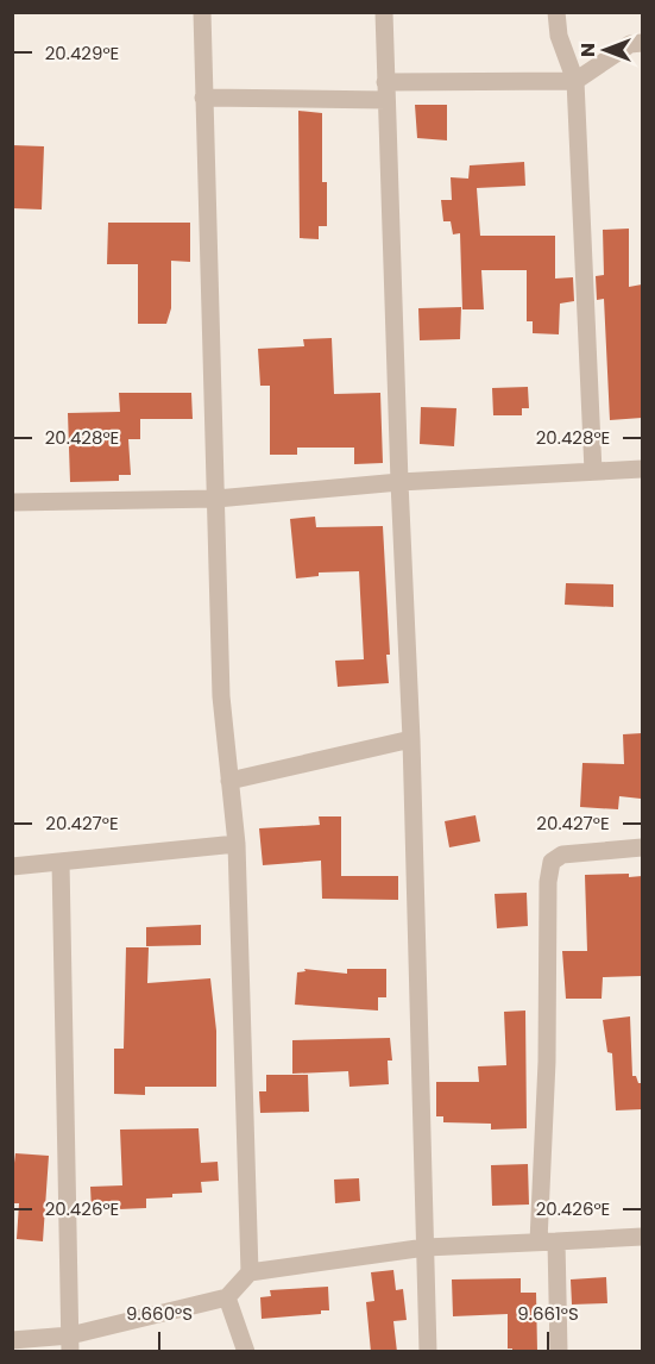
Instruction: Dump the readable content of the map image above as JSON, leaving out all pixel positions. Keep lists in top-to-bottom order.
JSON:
{
  "north": "left",
  "coordinates": [
    "20.429°E",
    "20.428°E",
    "20.427°E",
    "20.426°E",
    "9.660°S",
    "9.661°S"
  ]
}
